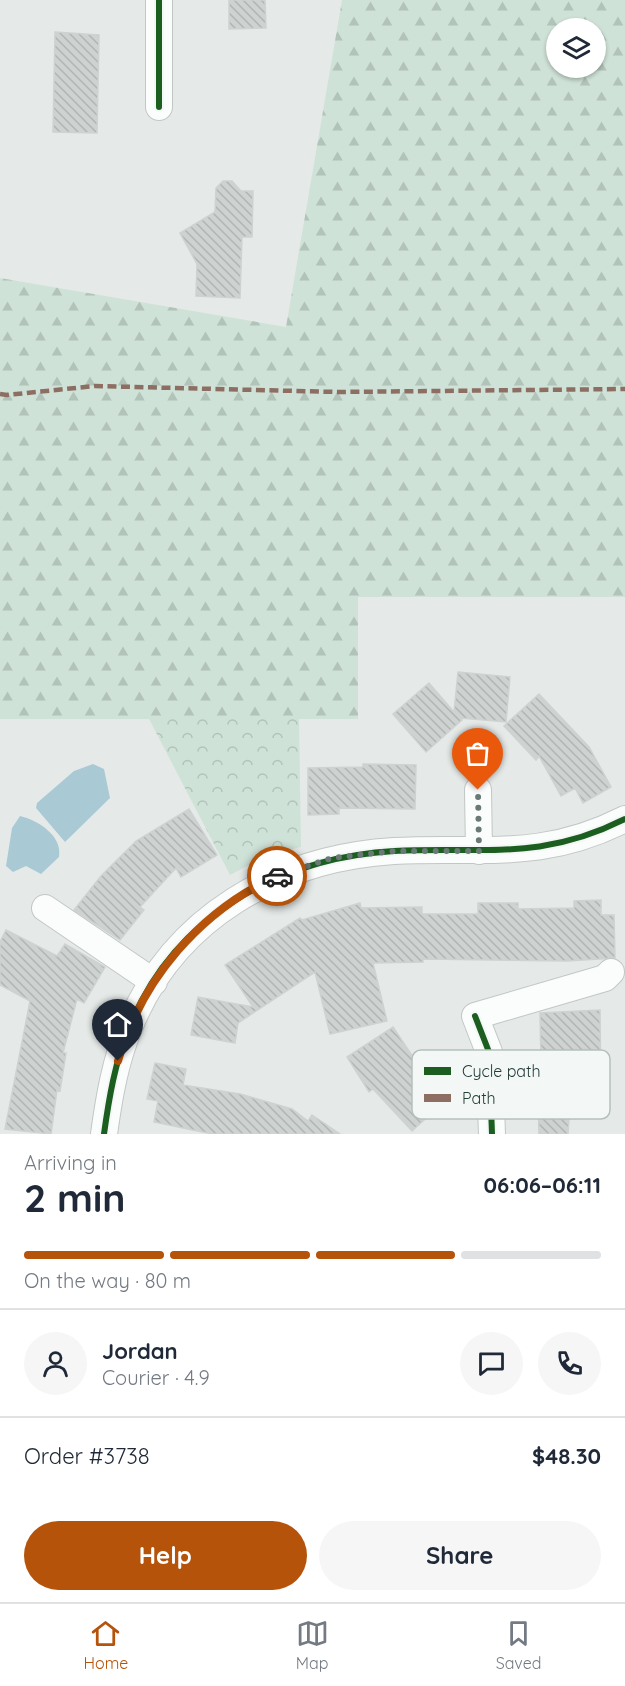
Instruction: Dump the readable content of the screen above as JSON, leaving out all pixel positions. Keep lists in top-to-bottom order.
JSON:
{
  "legend": ["Cycle path", "Path"],
  "page": {
    "heading": ["2 min", "Arriving in", "06:06–06:11"],
    "panel": [
      "Jordan",
      "Courier · 4.9",
      "Order #3738",
      "$48.30"
    ],
    "bar": "On the way · 80 m",
    "buttons": ["Help", "Share"],
    "tabs": ["Home", "Map", "Saved"]
  }
}
